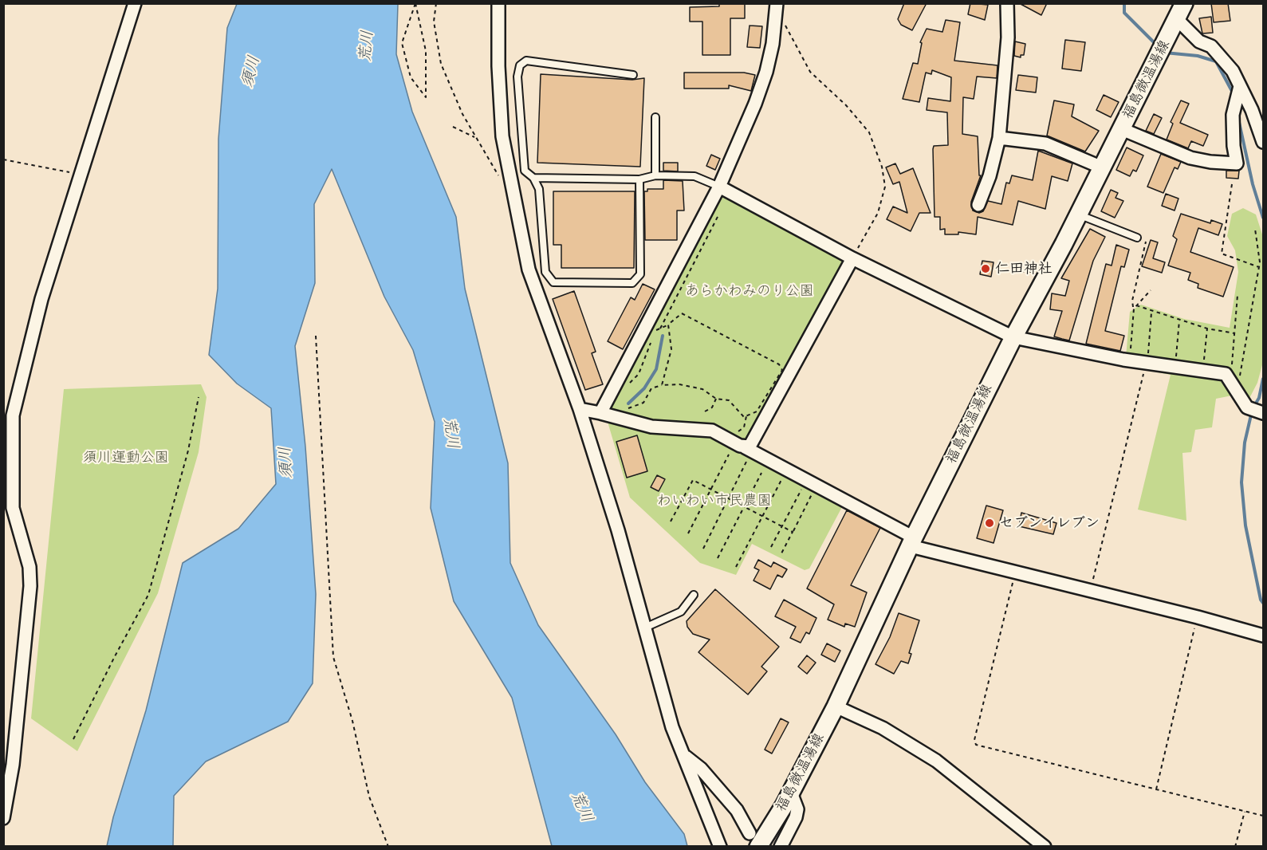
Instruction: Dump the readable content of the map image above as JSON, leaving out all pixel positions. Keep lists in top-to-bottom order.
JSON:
{
  "streets": {
    "main road": ["福島微温湯線"]
  },
  "water": ["荒川", "須川"],
  "parks": ["あらかわみのり公園", "須川運動公園", "わいわい市民農園"],
  "places": ["仁田神社", "セブンイレブン"]
}
